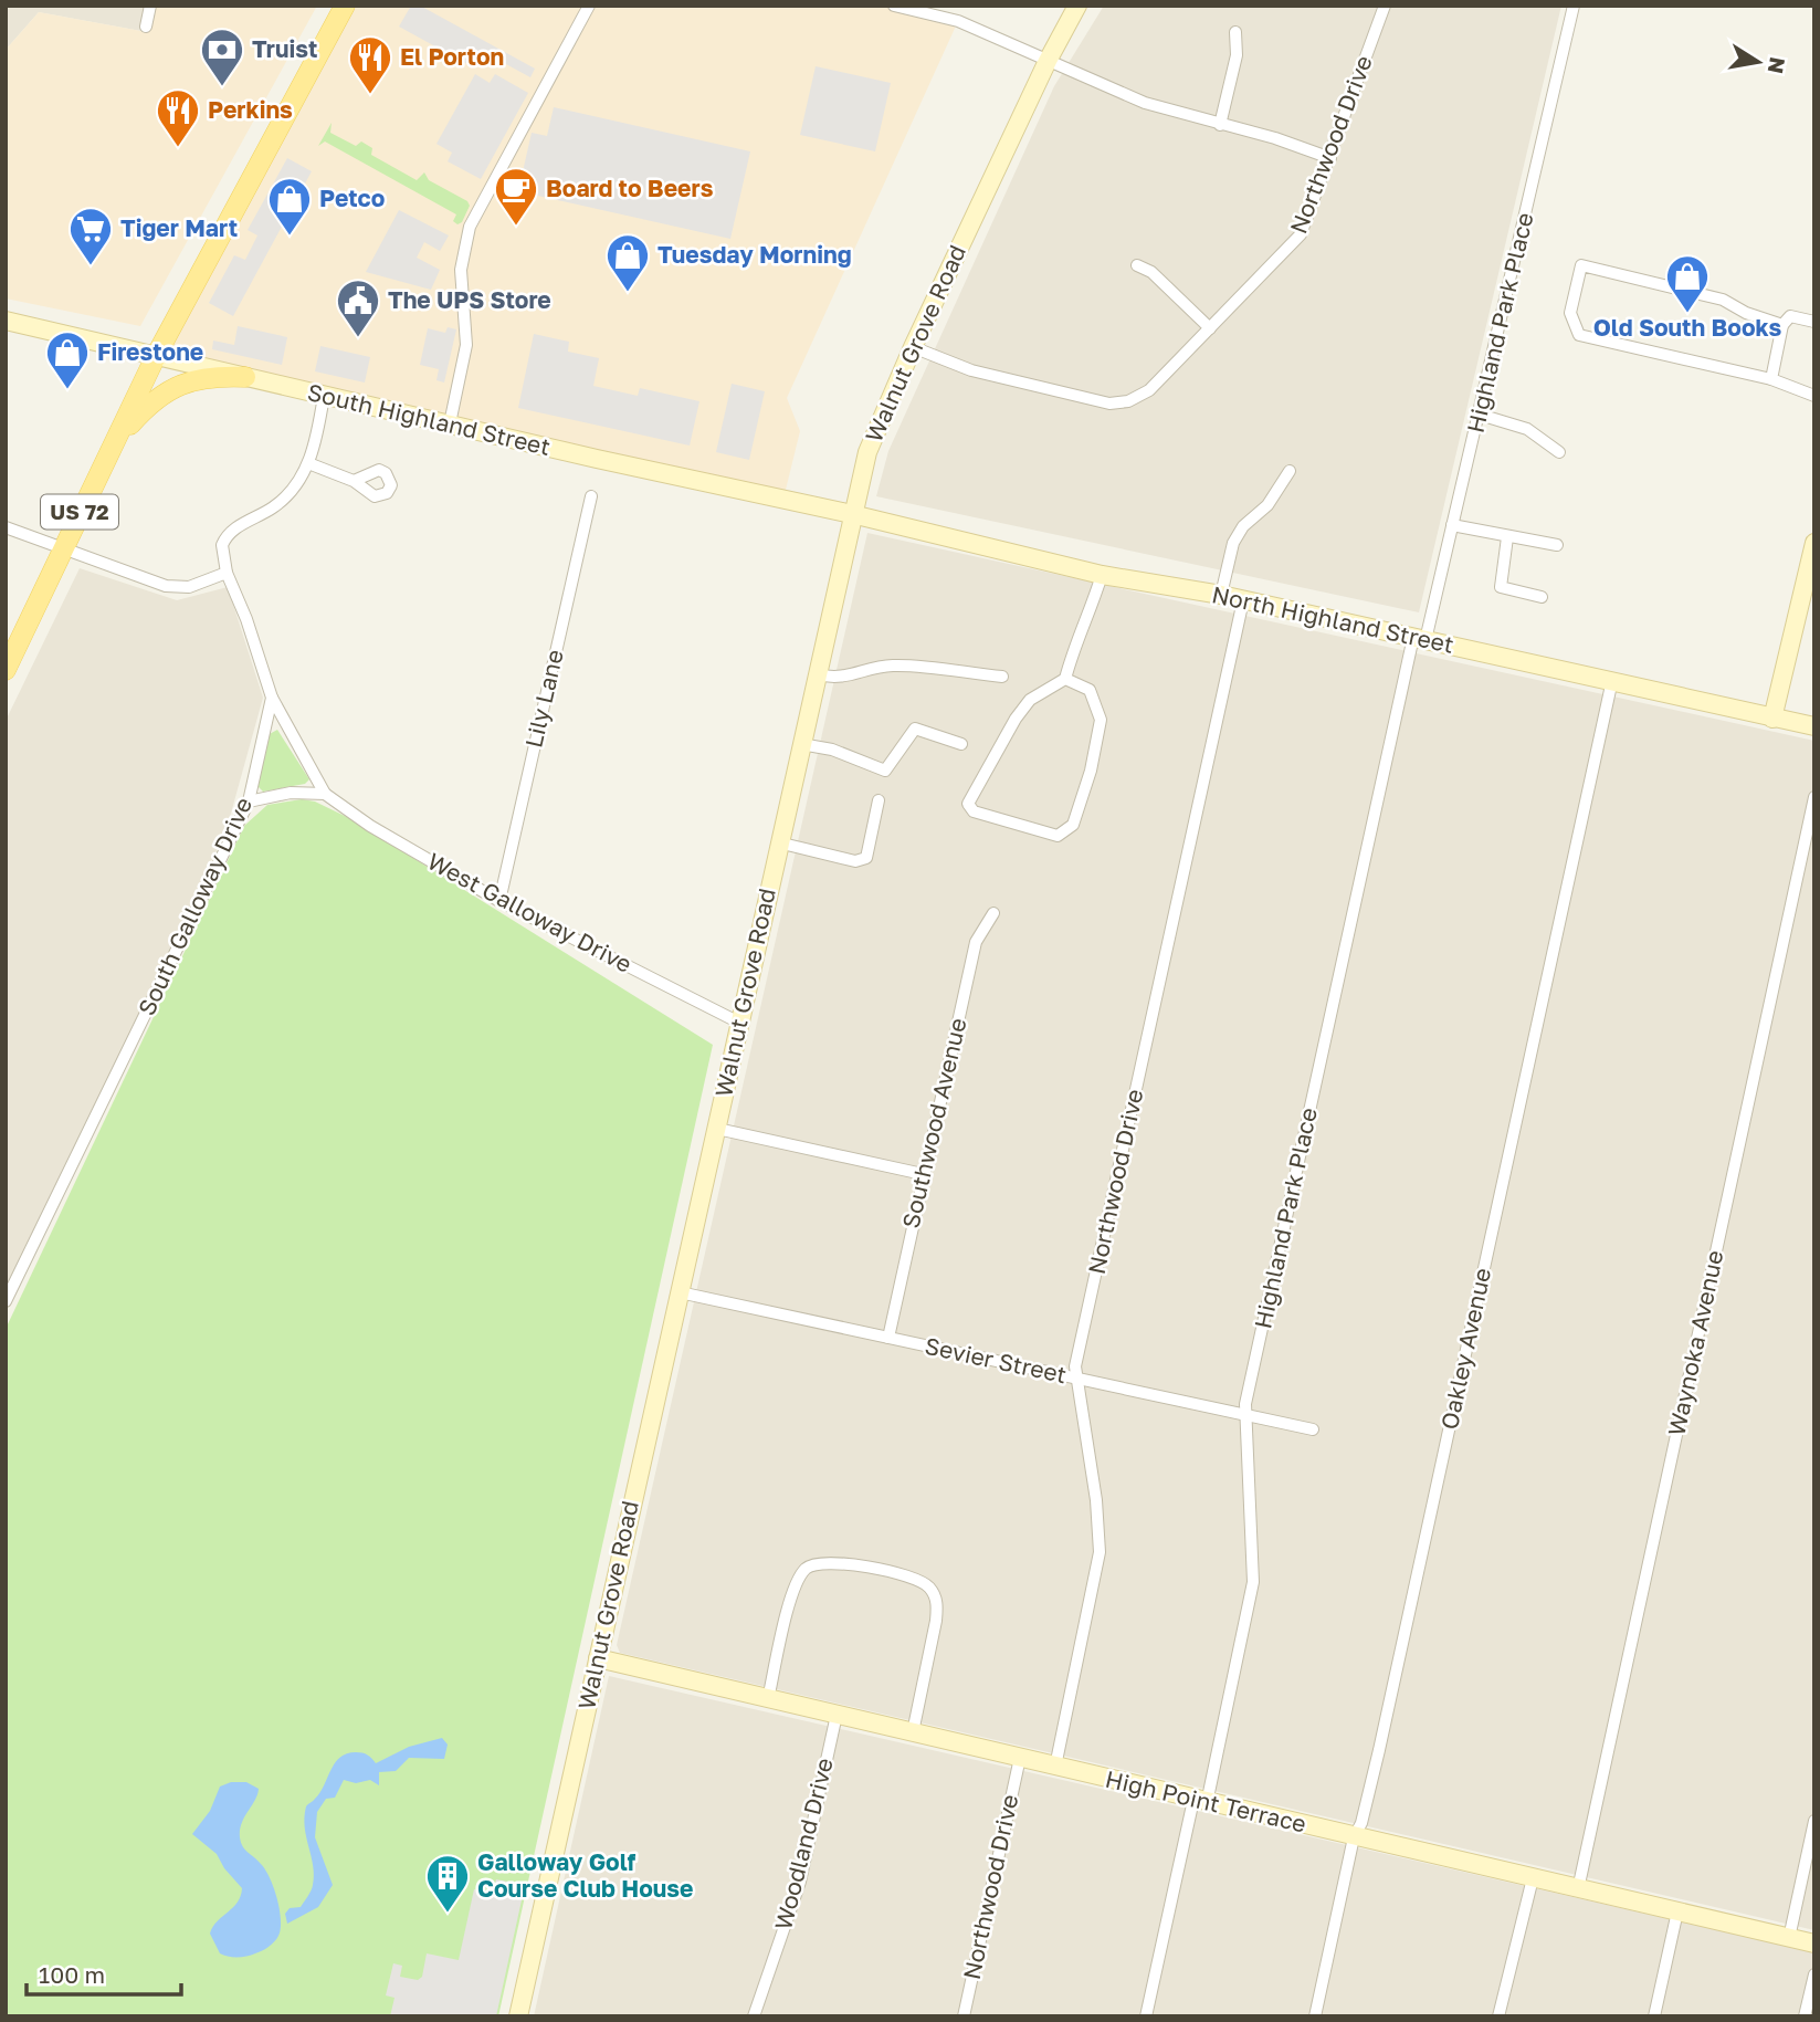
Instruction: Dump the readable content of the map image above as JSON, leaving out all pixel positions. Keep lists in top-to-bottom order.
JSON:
{
  "streets": {
    "main road": [
      "Walnut Grove Road",
      "South Highland Street",
      "US 72",
      "North Highland Street",
      "High Point Terrace"
    ],
    "street": [
      "Northwood Drive",
      "Highland Park Place",
      "Lily Lane",
      "South Galloway Drive",
      "West Galloway Drive",
      "Southwood Avenue",
      "Waynoka Avenue",
      "Oakley Avenue",
      "Sevier Street",
      "Woodland Drive"
    ]
  },
  "crossings": [
    ["Northwood Drive", "Walnut Grove Road"],
    ["Northwood Drive", "North Highland Street"],
    ["Northwood Drive", "Sevier Street"],
    ["Northwood Drive", "High Point Terrace"],
    ["Highland Park Place", "North Highland Street"],
    ["Highland Park Place", "Sevier Street"],
    ["Highland Park Place", "High Point Terrace"],
    ["Walnut Grove Road", "South Highland Street"],
    ["Walnut Grove Road", "North Highland Street"],
    ["Walnut Grove Road", "West Galloway Drive"],
    ["Walnut Grove Road", "Sevier Street"],
    ["Walnut Grove Road", "High Point Terrace"],
    ["South Highland Street", "US 72"],
    ["South Highland Street", "North Highland Street"],
    ["North Highland Street", "Oakley Avenue"],
    ["Lily Lane", "West Galloway Drive"],
    ["South Galloway Drive", "West Galloway Drive"],
    ["Southwood Avenue", "Sevier Street"],
    ["Waynoka Avenue", "High Point Terrace"],
    ["Oakley Avenue", "High Point Terrace"],
    ["High Point Terrace", "Woodland Drive"]
  ],
  "places": {
    "bank": ["Truist"],
    "restaurant": ["El Porton", "Perkins"],
    "cafe": ["Board to Beers"],
    "shop": [
      "Petco",
      "Tuesday Morning",
      "Old South Books",
      "Firestone"
    ],
    "supermarket": ["Tiger Mart"],
    "public building": ["The UPS Store"],
    "building": ["Galloway Golf Course Club House"]
  },
  "scale_bar": "100 m",
  "north": "right"
}
